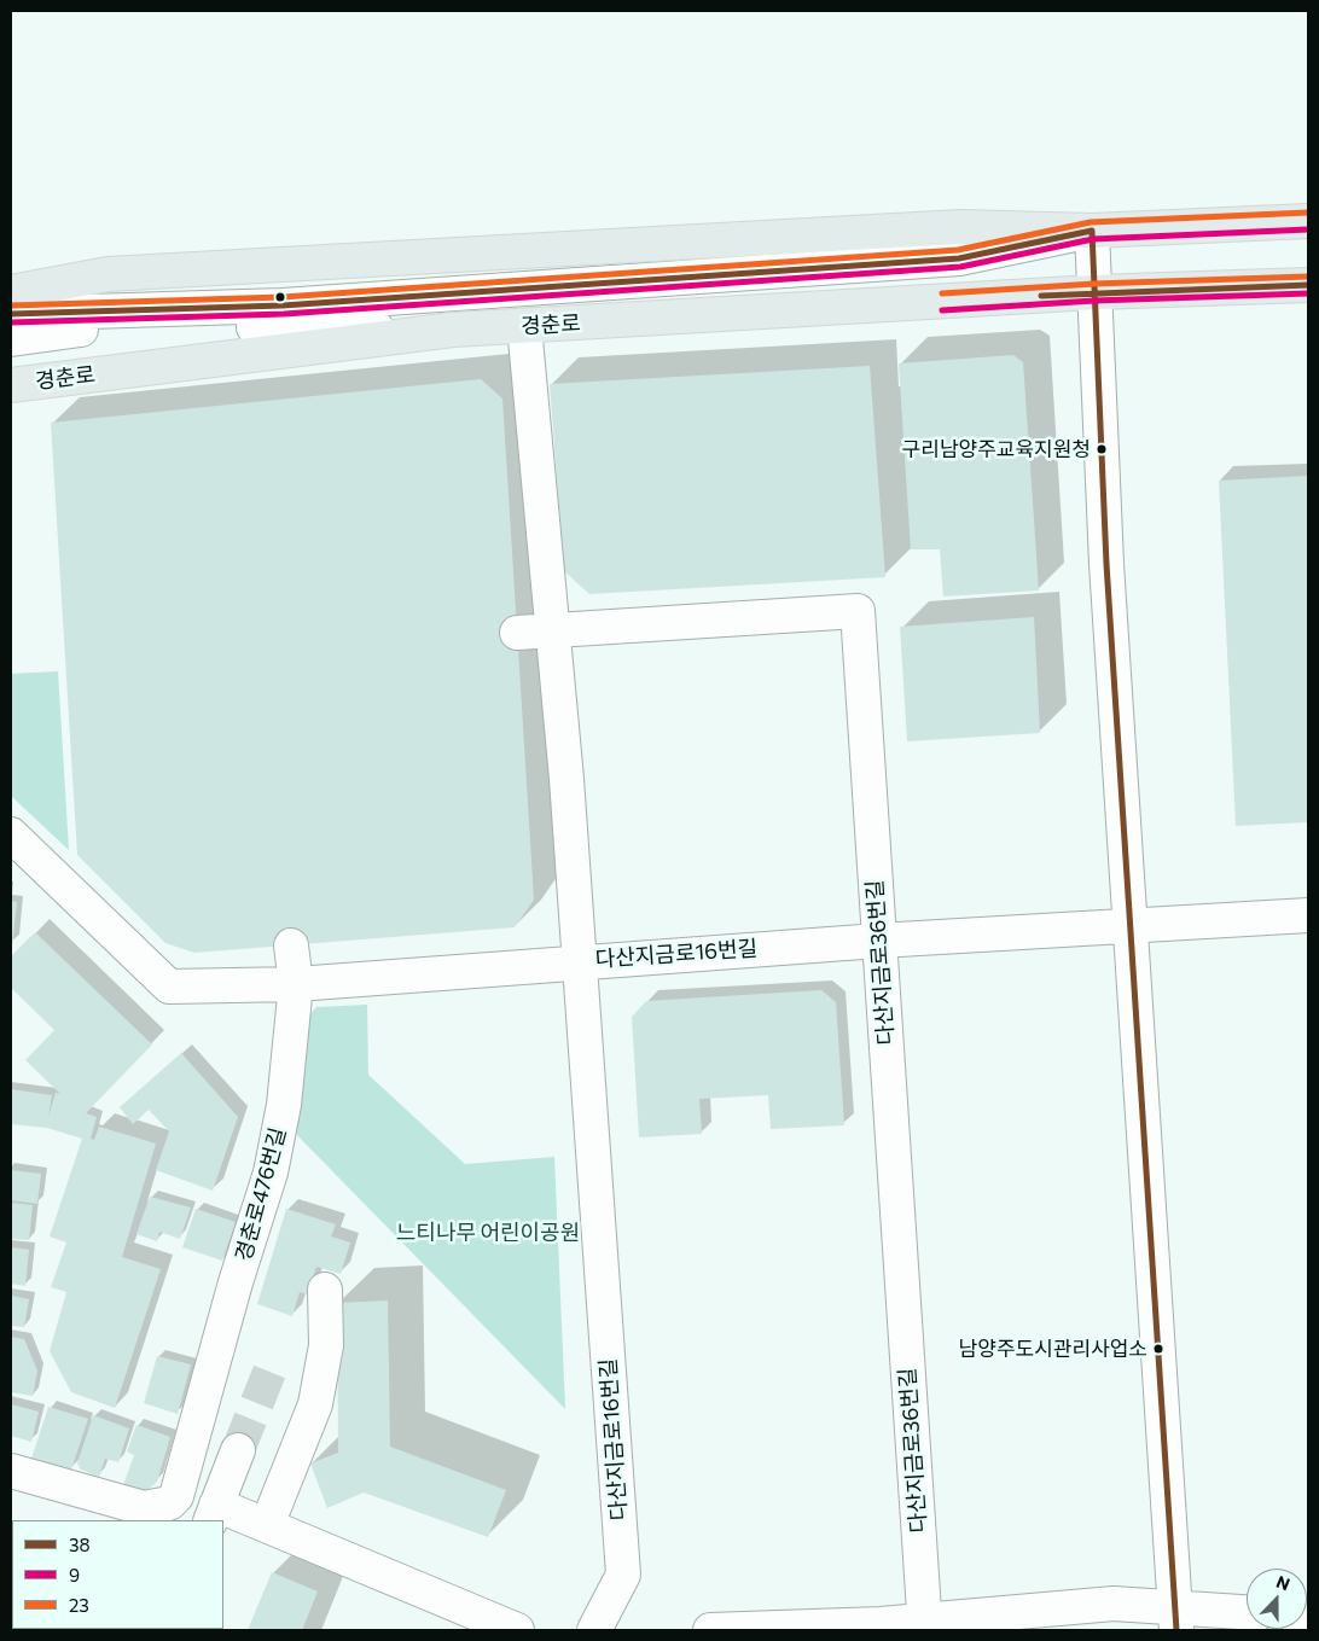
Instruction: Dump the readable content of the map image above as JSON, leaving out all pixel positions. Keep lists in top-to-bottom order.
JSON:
{
  "streets": {
    "main road": ["경춘로"],
    "street": ["다산지금로16번길", "다산지금로36번길", "경춘로476번길"]
  },
  "crossings": [
    ["다산지금로16번길", "다산지금로36번길"]
  ],
  "parks": ["느티나무 어린이공원"],
  "places": ["구리남양주교육지원청", "남양주도시관리사업소"],
  "lines": ["transit line 23", "transit line 9", "transit line 38"],
  "legend": ["38", "9", "23"],
  "north": "top"
}
